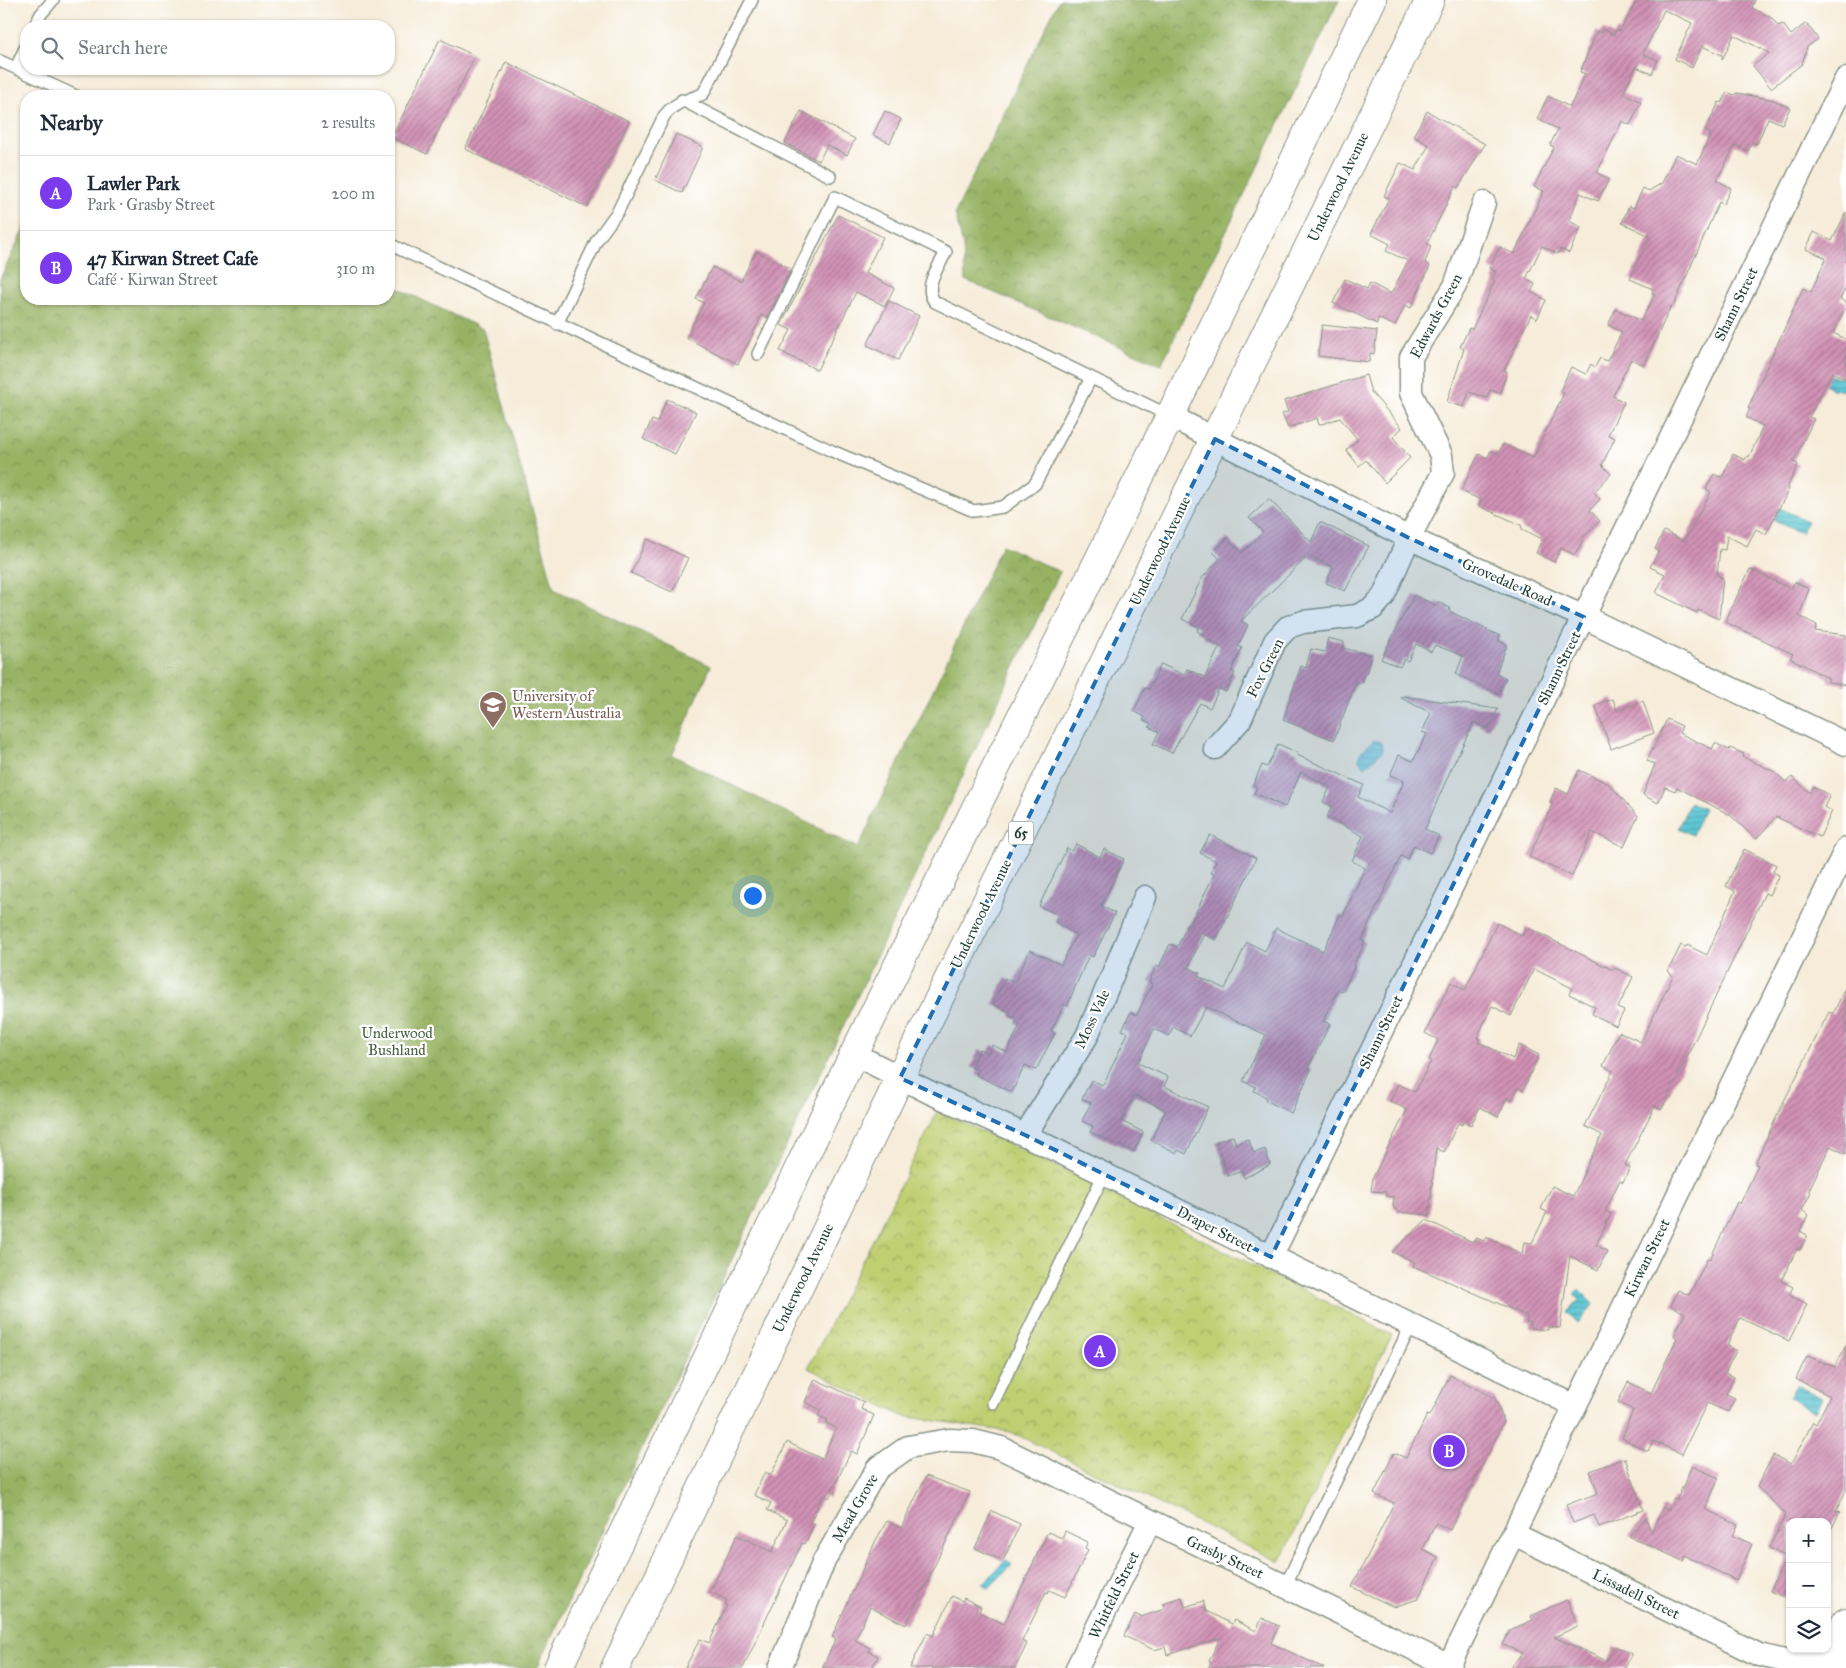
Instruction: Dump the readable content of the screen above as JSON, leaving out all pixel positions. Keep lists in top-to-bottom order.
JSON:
{
  "streets": {
    "main road": ["Underwood Avenue", "65"],
    "street": [
      "Shann Street",
      "Edwards Green",
      "Grovedale Road",
      "Fox Green",
      "Moss Vale",
      "Draper Street",
      "Kirwan Street",
      "Mead Grove",
      "Grasby Street",
      "Lissadell Street",
      "Whitfeld Street"
    ]
  },
  "crossings": [
    ["Underwood Avenue", "Grovedale Road"],
    ["Underwood Avenue", "Draper Street"],
    ["Shann Street", "Grovedale Road"],
    ["Shann Street", "Draper Street"],
    ["Edwards Green", "Grovedale Road"],
    ["Edwards Green", "Fox Green"],
    ["Grovedale Road", "Fox Green"],
    ["Moss Vale", "Draper Street"],
    ["Draper Street", "Kirwan Street"],
    ["Kirwan Street", "Grasby Street"],
    ["Kirwan Street", "Lissadell Street"],
    ["Mead Grove", "Grasby Street"],
    ["Grasby Street", "Whitfeld Street"]
  ],
  "parks": ["Underwood Bushland"],
  "places": {
    "school or university": ["University of Western Australia"]
  },
  "page": {
    "search": "Search here",
    "heading": ["Nearby", "2 results"],
    "list": [
      {
        "mark": "A",
        "name": "Lawler Park",
        "note": "Park · Grasby Street",
        "value": "200 m"
      },
      {
        "mark": "B",
        "name": "47 Kirwan Street Cafe",
        "note": "Café · Kirwan Street",
        "value": "310 m"
      }
    ],
    "pins": ["A", "B"],
    "map_buttons": ["+", "−"]
  }
}
